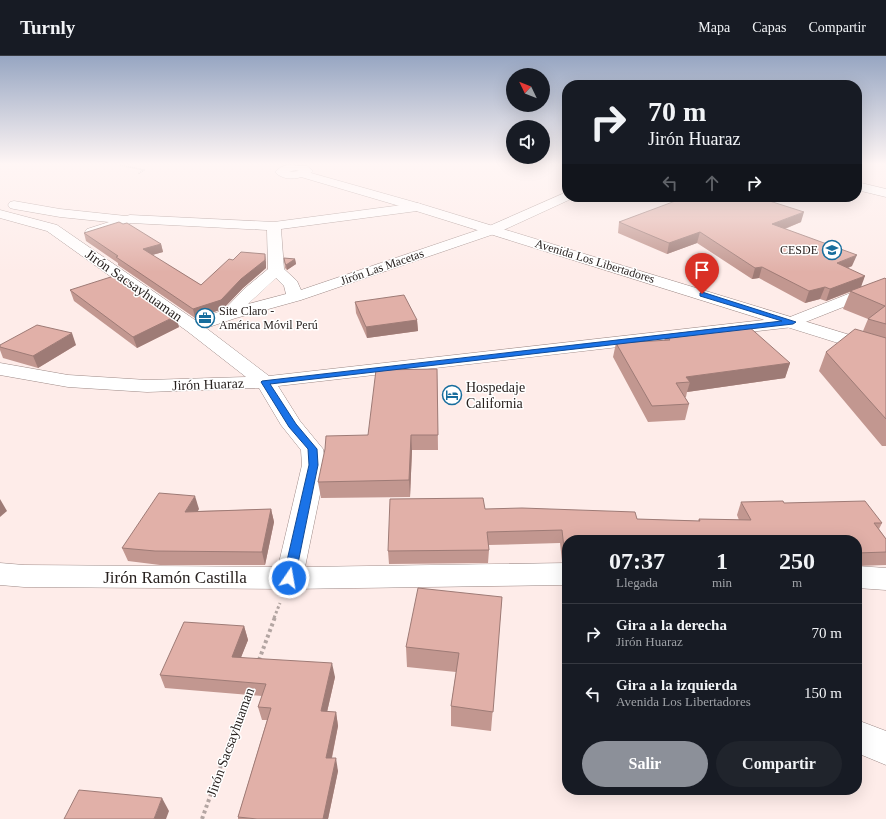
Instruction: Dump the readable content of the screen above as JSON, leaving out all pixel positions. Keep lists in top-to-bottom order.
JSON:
{
  "streets": {
    "street": [
      "Avenida Los Libertadores",
      "Jirón Las Macetas",
      "Jirón Sacsayhuaman",
      "Jirón Huaraz",
      "Jirón Ramón Castilla"
    ]
  },
  "crossings": [
    ["Avenida Los Libertadores", "Jirón Las Macetas"],
    ["Avenida Los Libertadores", "Jirón Huaraz"],
    ["Jirón Las Macetas", "Jirón Sacsayhuaman"],
    ["Jirón Sacsayhuaman", "Jirón Huaraz"],
    ["Jirón Sacsayhuaman", "Jirón Ramón Castilla"]
  ],
  "places": {
    "school or university": ["CESDE"],
    "office": ["Site Claro - América Móvil Perú"],
    "hotel": ["Hospedaje California"]
  },
  "north": "top left",
  "page": {
    "header": "Turnly",
    "nav": ["Mapa", "Capas", "Compartir"],
    "turn": ["70 m", "Jirón Huaraz"],
    "eta": [
      "07:37",
      "Llegada",
      "1",
      "min",
      "250",
      "m"
    ],
    "list": [
      {
        "name": "Gira a la derecha",
        "note": "Jirón Huaraz",
        "value": "70 m"
      },
      {
        "name": "Gira a la izquierda",
        "note": "Avenida Los Libertadores",
        "value": "150 m"
      }
    ],
    "buttons": ["Salir", "Compartir"]
  }
}
